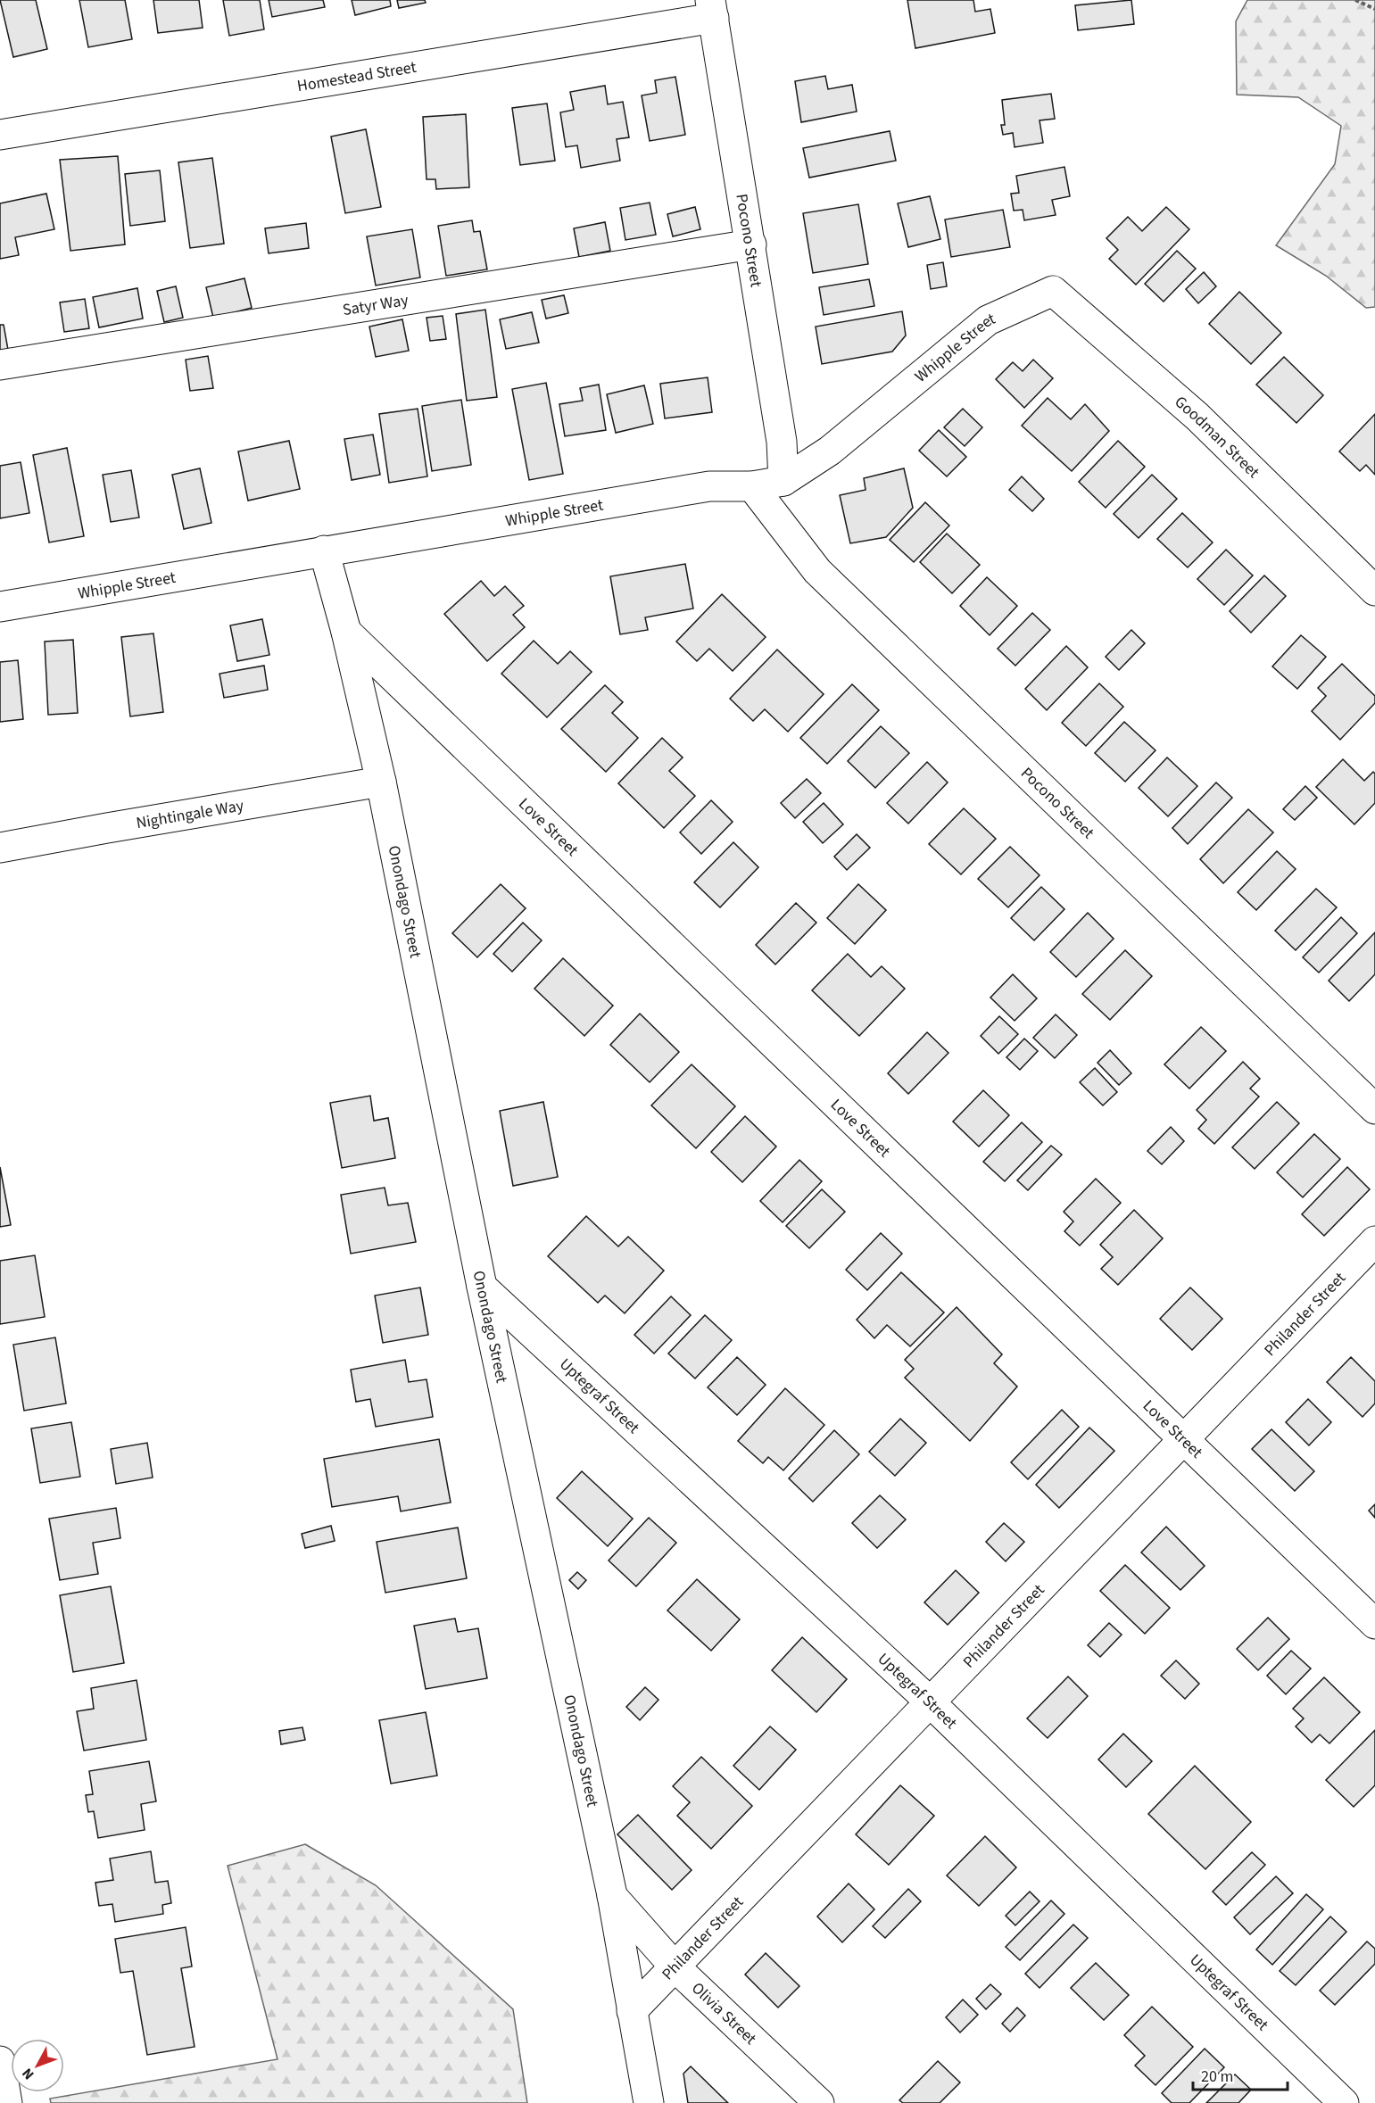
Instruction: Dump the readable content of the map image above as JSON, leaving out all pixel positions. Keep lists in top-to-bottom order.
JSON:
{
  "streets": {
    "street": [
      "Homestead Street",
      "Pocono Street",
      "Satyr Way",
      "Whipple Street",
      "Goodman Street",
      "Nightingale Way",
      "Love Street",
      "Onondago Street",
      "Philander Street",
      "Uptegraf Street",
      "Olivia Street"
    ]
  },
  "crossings": [
    ["Homestead Street", "Pocono Street"],
    ["Pocono Street", "Satyr Way"],
    ["Pocono Street", "Whipple Street"],
    ["Whipple Street", "Goodman Street"],
    ["Whipple Street", "Onondago Street"],
    ["Nightingale Way", "Onondago Street"],
    ["Love Street", "Onondago Street"],
    ["Love Street", "Philander Street"],
    ["Onondago Street", "Philander Street"],
    ["Onondago Street", "Uptegraf Street"],
    ["Onondago Street", "Olivia Street"],
    ["Philander Street", "Uptegraf Street"],
    ["Philander Street", "Olivia Street"]
  ],
  "scale_bar": "20 m",
  "north": "bottom left"
}
